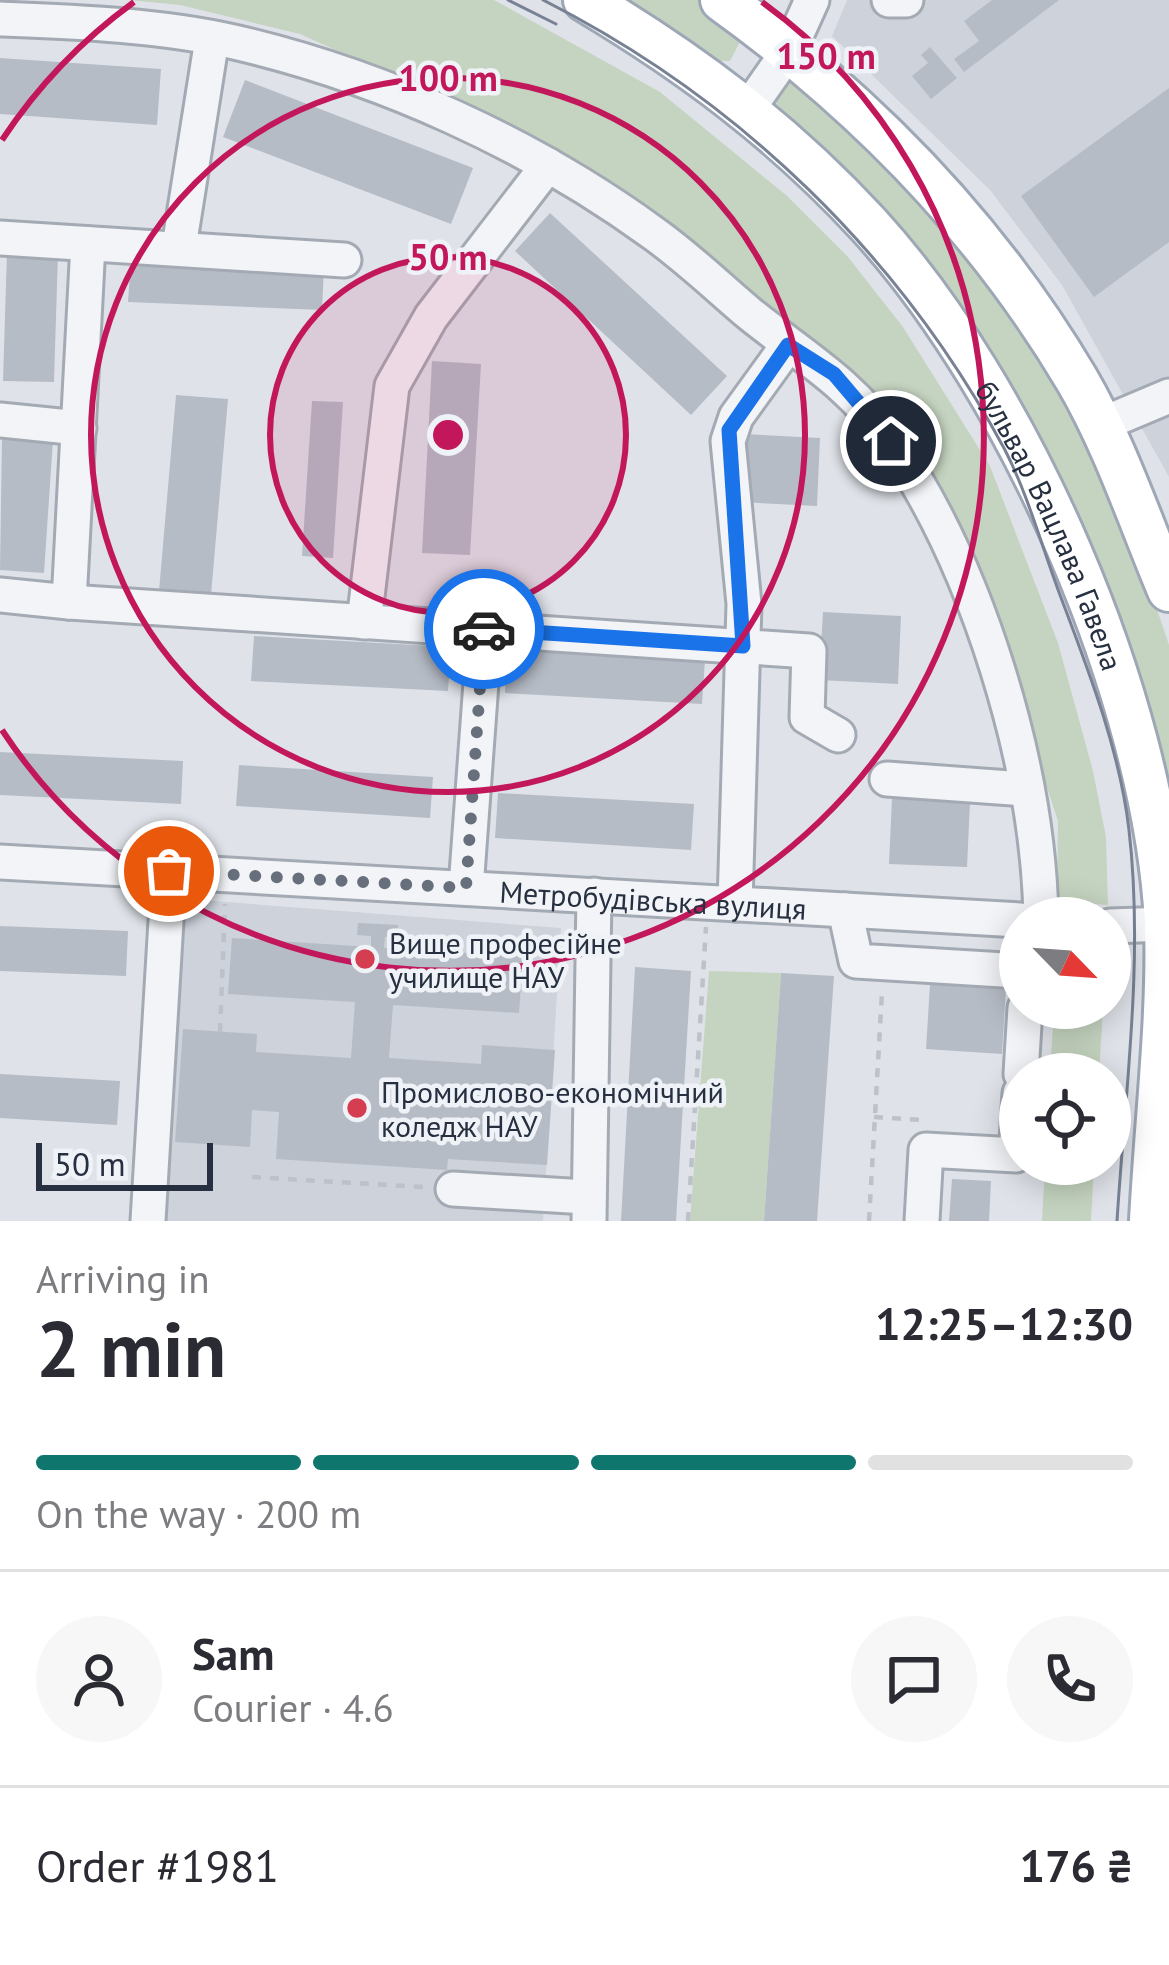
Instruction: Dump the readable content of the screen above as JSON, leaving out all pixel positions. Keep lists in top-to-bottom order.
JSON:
{
  "streets": {
    "main road": ["бульвар Вацлава Гавела"],
    "street": ["Метробудівська вулиця"]
  },
  "places": ["Вище професійне училище НАУ", "Промислово-економічний коледж НАУ"],
  "scale_bar": "50 m",
  "north": "bottom right",
  "page": {
    "scale": "50 m",
    "heading": ["2 min", "Arriving in", "12:25–12:30"],
    "panel": [
      "Sam",
      "Courier · 4.6",
      "Order #1981",
      "176 ₴"
    ],
    "bar": "On the way · 200 m"
  },
  "rings": ["150 m", "100 m", "50 m"]
}
